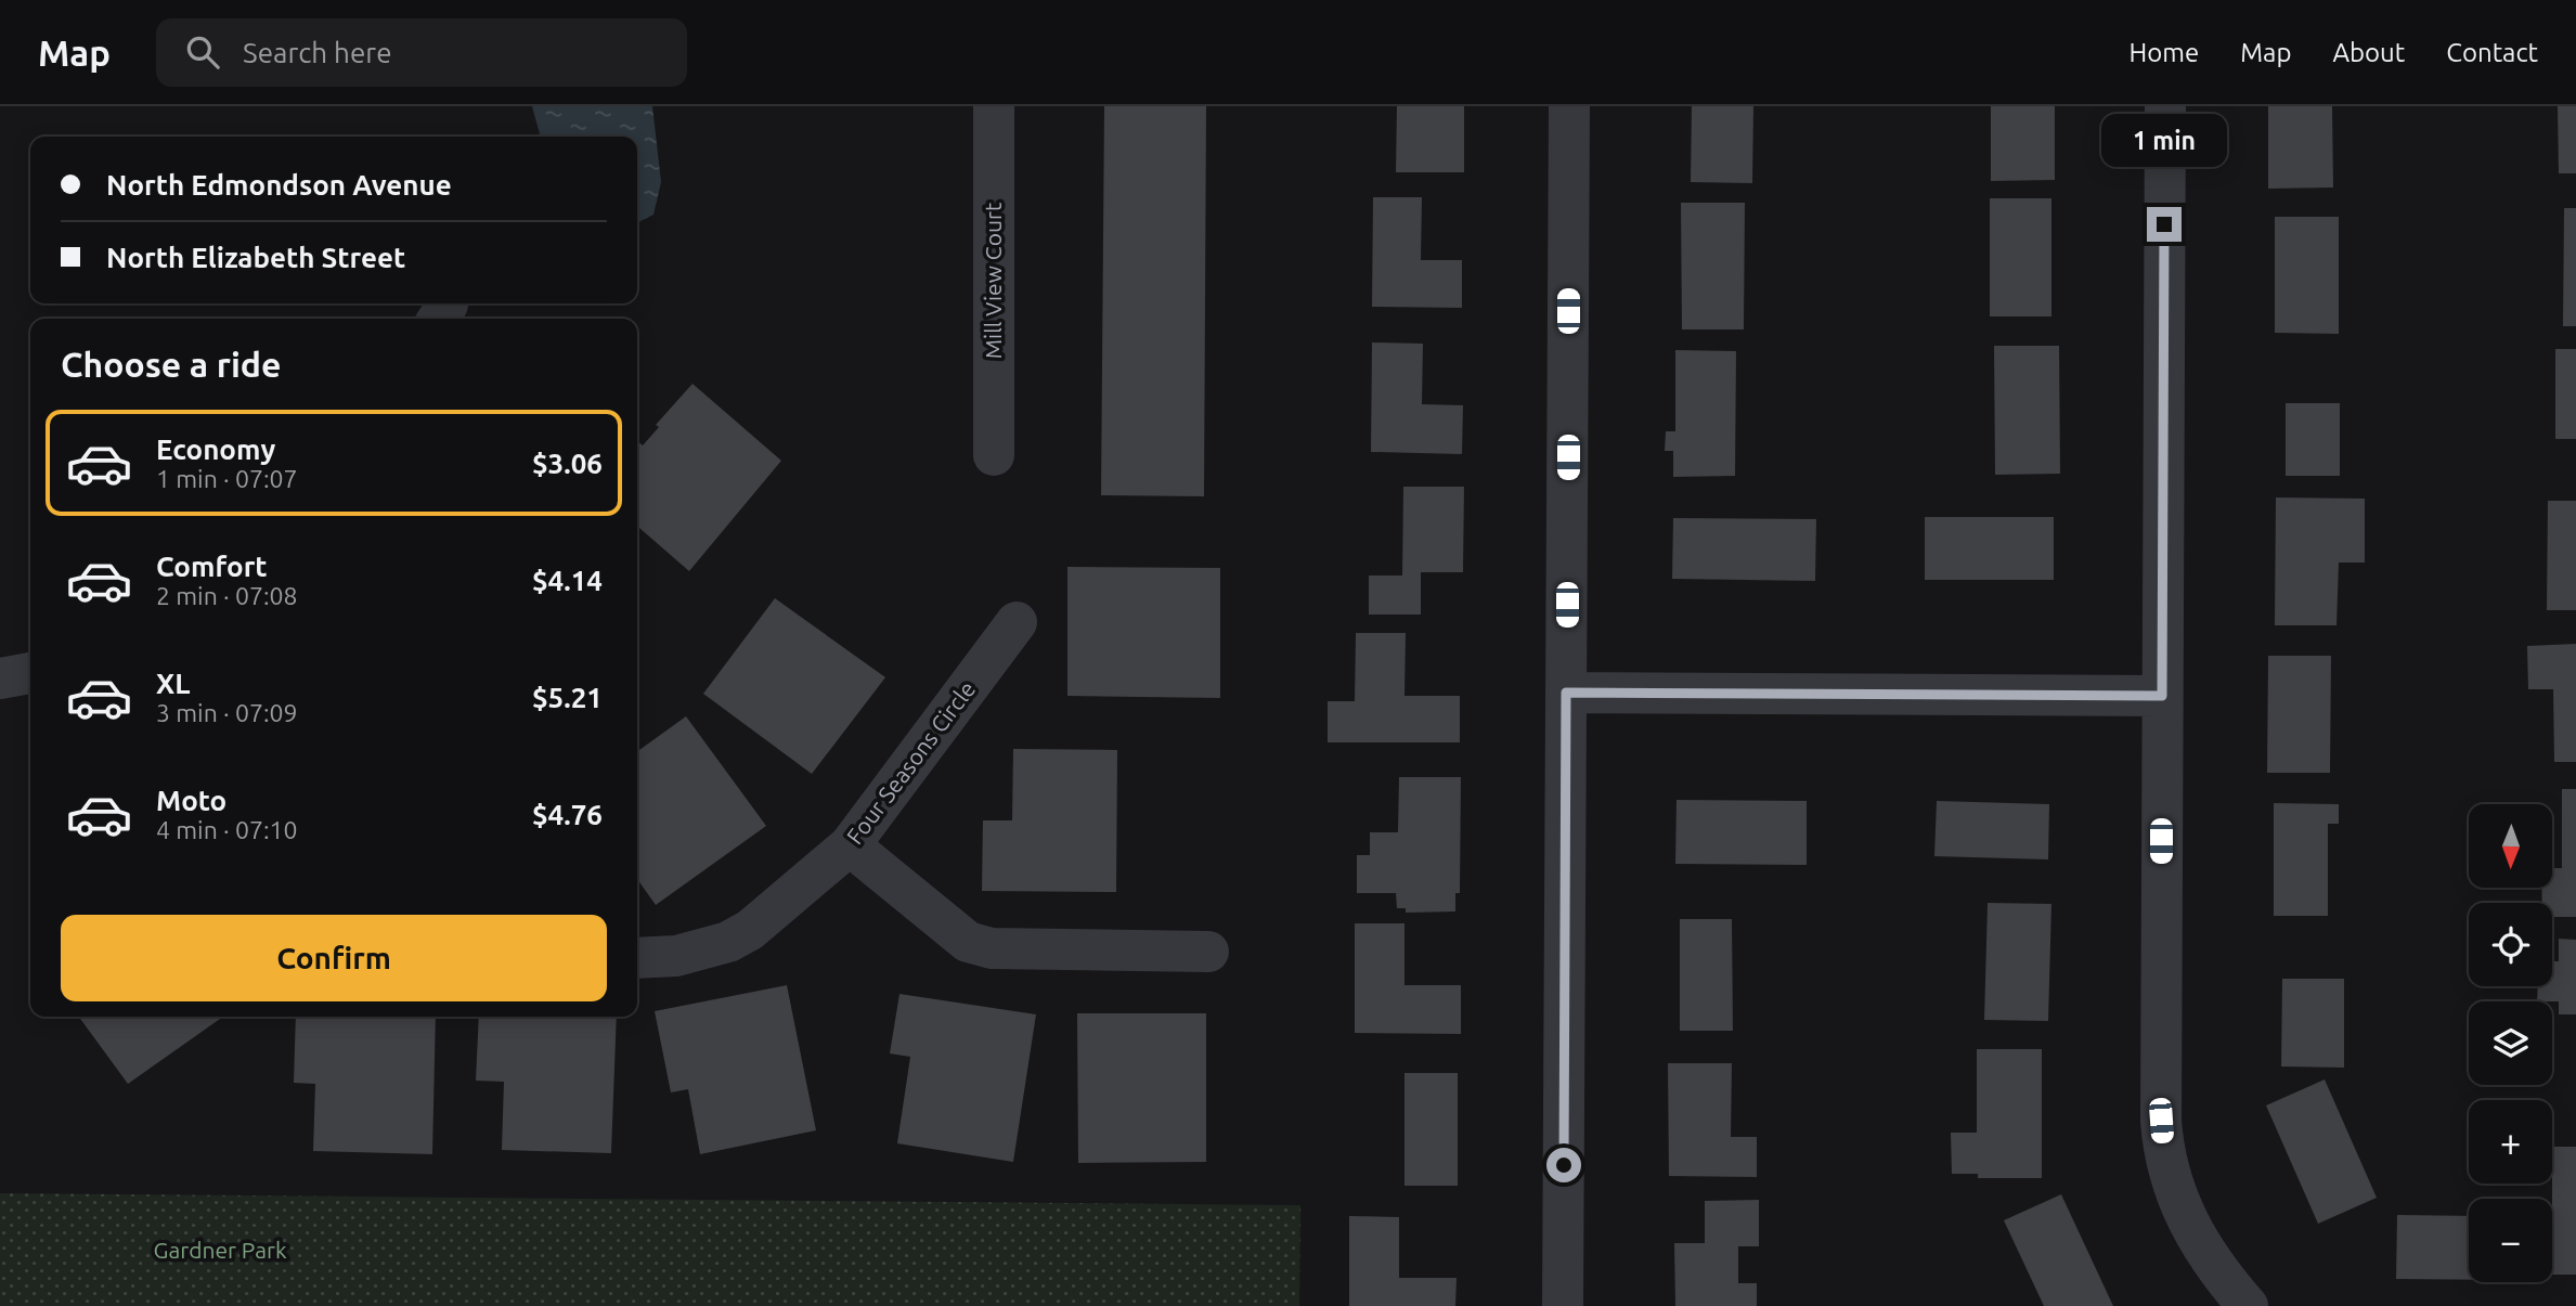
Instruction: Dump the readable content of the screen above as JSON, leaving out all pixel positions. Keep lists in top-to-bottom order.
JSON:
{
  "streets": {
    "street": ["Mill View Court", "Four Seasons Circle"]
  },
  "parks": ["Gardner Park"],
  "north": "bottom",
  "page": {
    "header": "Map",
    "search": "Search here",
    "nav": [
      "Home",
      "Map",
      "About",
      "Contact"
    ],
    "bubble": "1 min",
    "banner": ["North Edmondson Avenue", "North Elizabeth Street"],
    "heading": "Choose a ride",
    "list": [
      {
        "name": "Economy",
        "note": "1 min · 07:07",
        "value": "$3.06"
      },
      {
        "name": "Comfort",
        "note": "2 min · 07:08",
        "value": "$4.14"
      },
      {
        "name": "XL",
        "note": "3 min · 07:09",
        "value": "$5.21"
      },
      {
        "name": "Moto",
        "note": "4 min · 07:10",
        "value": "$4.76"
      }
    ],
    "map_buttons": ["+", "−"],
    "buttons": "Confirm"
  }
}
